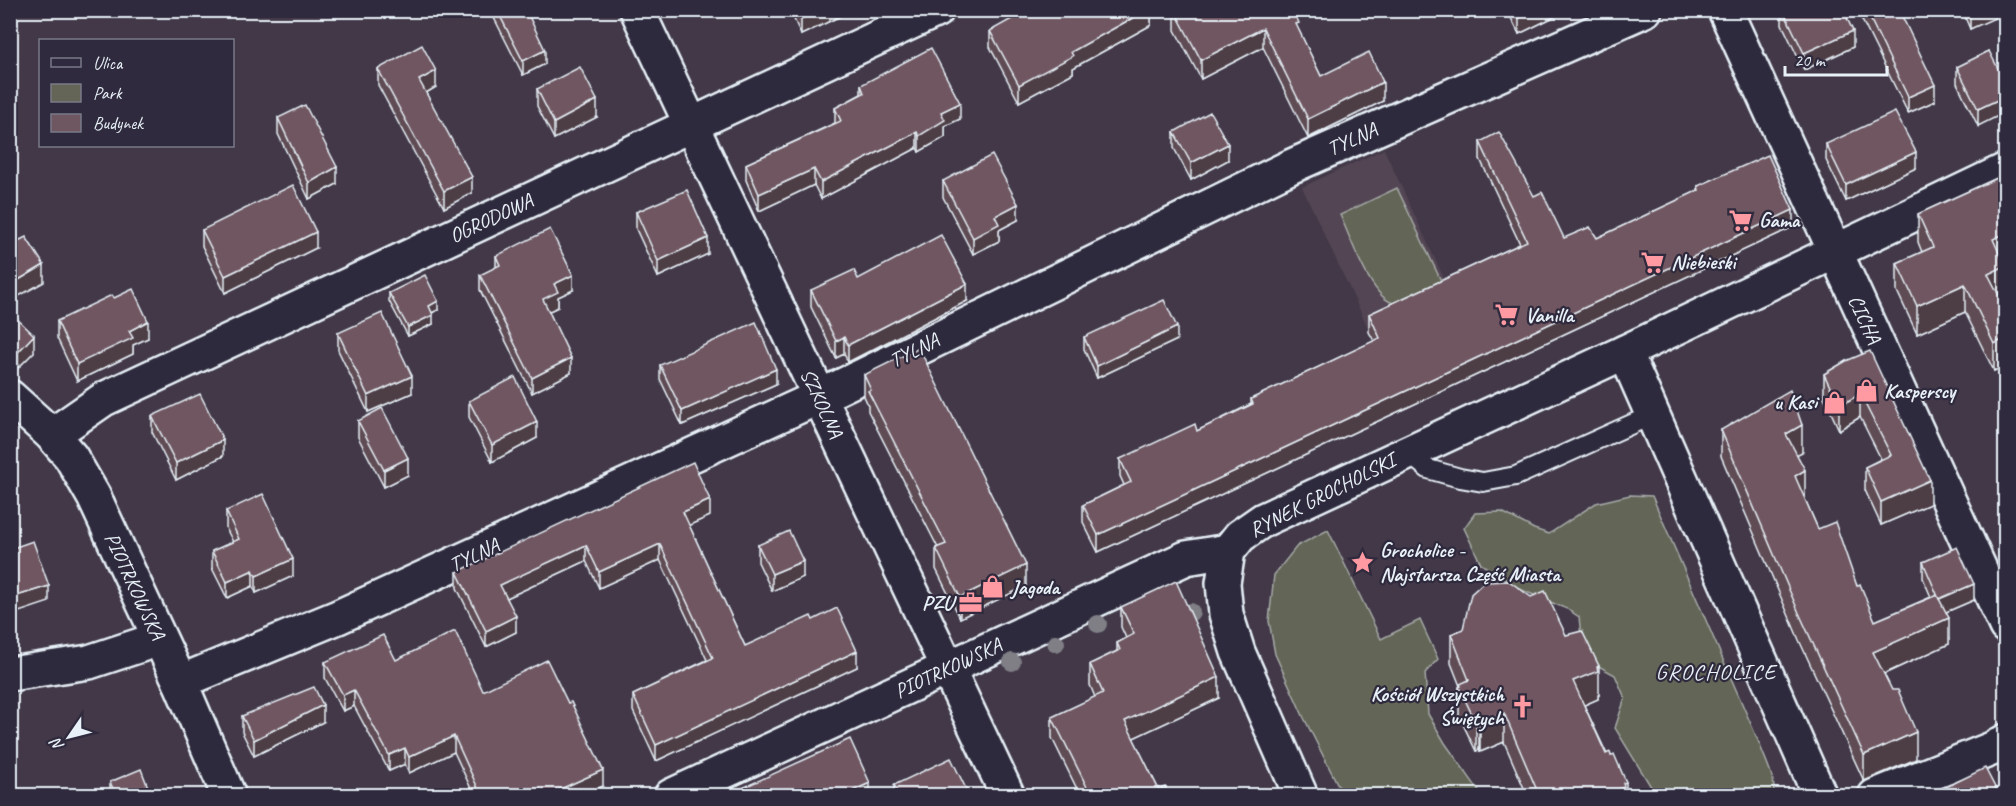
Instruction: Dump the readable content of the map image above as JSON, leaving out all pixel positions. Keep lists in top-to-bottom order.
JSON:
{
  "streets": {
    "street": [
      "TYLNA",
      "OGRODOWA",
      "CICHA",
      "SZKOLNA",
      "RYNEK GROCHOLSKI",
      "PIOTRKOWSKA"
    ]
  },
  "crossings": [
    ["TYLNA", "SZKOLNA"],
    ["TYLNA", "PIOTRKOWSKA"],
    ["OGRODOWA", "SZKOLNA"],
    ["OGRODOWA", "PIOTRKOWSKA"],
    ["CICHA", "RYNEK GROCHOLSKI"],
    ["SZKOLNA", "PIOTRKOWSKA"],
    ["RYNEK GROCHOLSKI", "PIOTRKOWSKA"]
  ],
  "districts": ["GROCHOLICE"],
  "places": {
    "supermarket": ["Gama", "Niebieski", "Vanilla"],
    "shop": ["Kasperscy", "u Kasi", "Jagoda"],
    "place": ["Grocholice - Najstarsza Część Miasta"],
    "office": ["PZU"],
    "church": ["Kościół Wszystkich Świętych"]
  },
  "legend": ["Ulica", "Park", "Budynek"],
  "scale_bar": "20 m",
  "north": "bottom left"
}
